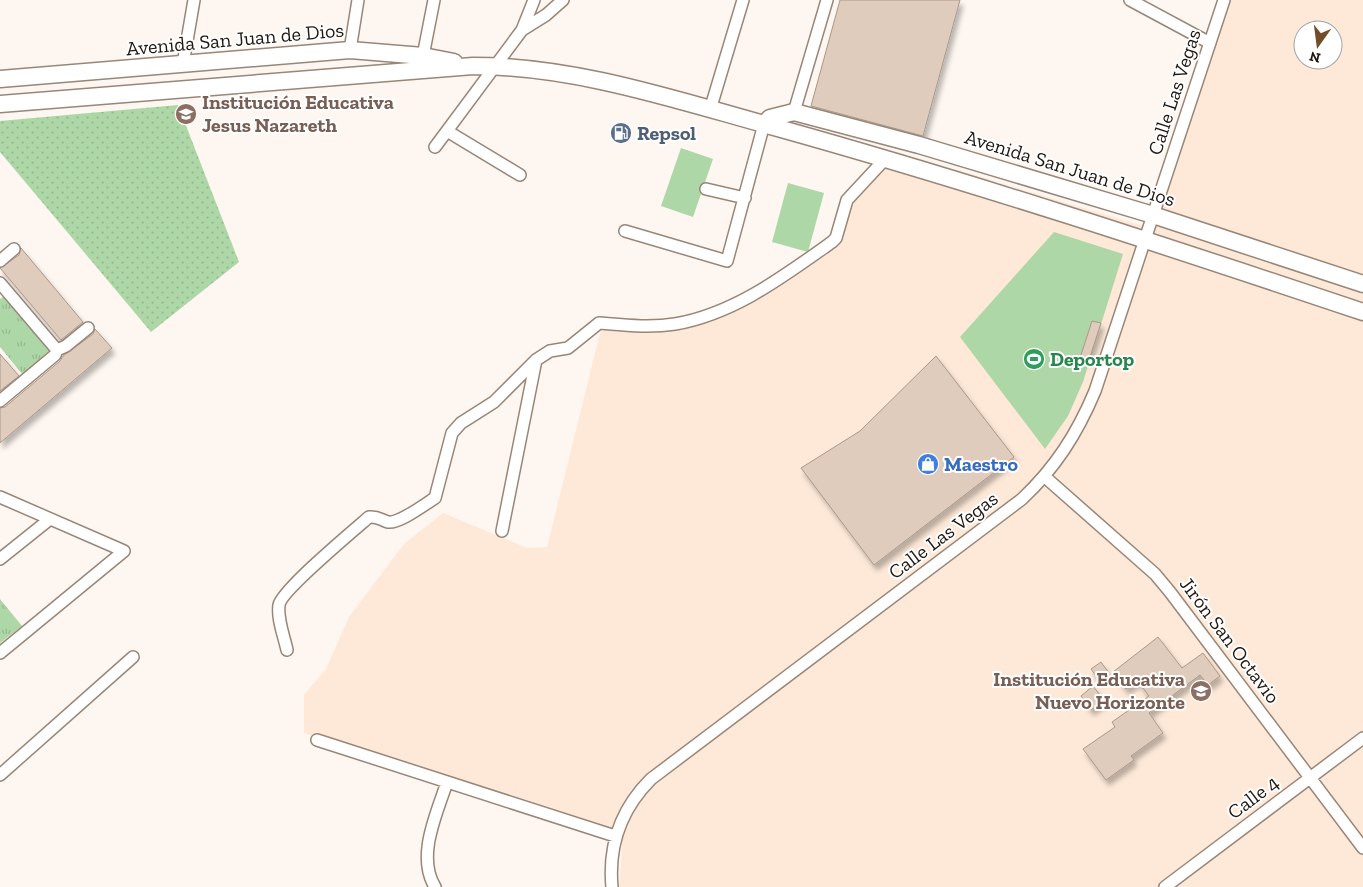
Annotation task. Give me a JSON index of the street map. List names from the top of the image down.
{
  "streets": {
    "main road": ["Avenida San Juan de Dios"],
    "street": ["Calle Las Vegas", "Jirón San Octavio", "Calle 4"]
  },
  "crossings": [
    ["Avenida San Juan de Dios", "Calle Las Vegas"],
    ["Calle Las Vegas", "Jirón San Octavio"],
    ["Jirón San Octavio", "Calle 4"]
  ],
  "places": {
    "school or university": ["Institución Educativa Jesus Nazareth", "Institución Educativa Nuevo Horizonte"],
    "fuel station": ["Repsol"],
    "sports": ["Deportop"],
    "shop": ["Maestro"]
  },
  "north": "bottom"
}
